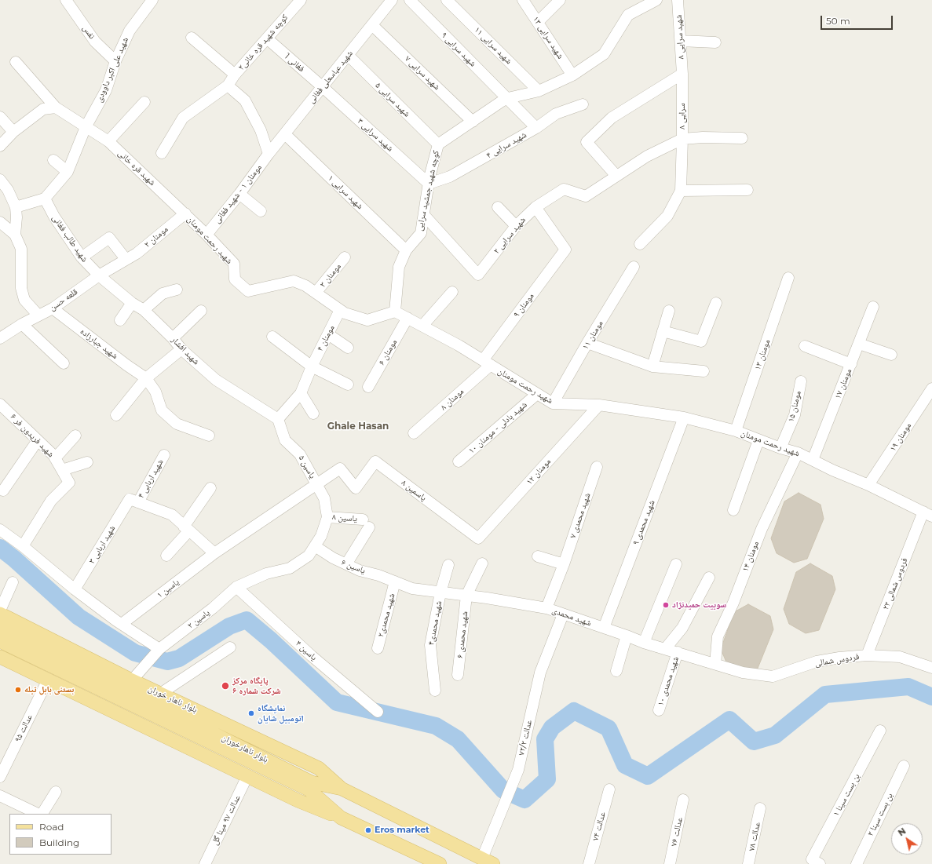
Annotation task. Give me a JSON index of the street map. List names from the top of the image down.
{
  "streets": {
    "main road": ["بلوار ناهار خوران", "بلوار ناهارخوران"],
    "street": [
      "نفس",
      "شهید سرایی ۸",
      "شهید سرایی ۱۳",
      "کوچه شهید قره خانی۲",
      "شهید سرایی ۱۱",
      "شهید سرایی ۹",
      "فغانی 1",
      "شهید علی اکبر داوودی",
      "شهید سرایی ۷",
      "شهید عباسعلی فغانی",
      "شهید سرایی ۵",
      "سرایی ۸",
      "شهید سرایی ۳",
      "شهید سرایی ۴",
      "شهید قره خانی",
      "کوچه شهید جمشید سرایی",
      "شهید سرایی ۱",
      "مومنان ۱ - شهید فغانی",
      "شهید سرایی ۲",
      "۲ مومنان",
      "شهید طالب فغانی",
      "شهید رحمت مومنان",
      "مومنان ۳",
      "قلعه حسن",
      "مومنان ۹",
      "مومنان ۱۱",
      "۴ مومنان",
      "شهید جبارزاده",
      "شهید افشار",
      "مومنان ۶",
      "مومنان ۱۳",
      "مومنان ۱۷",
      "مومنان ۸",
      "مومنان ۱۵",
      "شهید بادلی - مومنان ۱۰",
      "شهید فریدون فر ۶",
      "مومنان ۱۹",
      "یاسین ۵",
      "مومنان ۱۲",
      "شهید اربابی ۴",
      "یاسمین ۸",
      "شهید محمدی ۷",
      "یاسین ۸",
      "۹ شهید محمدی",
      "شهید اربابی ۳",
      "مومنان ۱۴",
      "یاسین ۶",
      "فردوس شمالی ۲۲",
      "یاسین ۱",
      "شهید محمدی۲",
      "شهید محمدی",
      "یاسین ۲",
      "شهید محمدی۴",
      "۶ شهید محمدی",
      "یاسین ۴",
      "فردوس شمالی",
      "۱۰ شهید محمدی",
      "عدالت ۹۵",
      "عدالت ۷۲/۲",
      "۱ بن بست سینا",
      "۲ بن بست سینا",
      "عدالت ۹۷ مینا گل",
      "عدالت ۷۴",
      "عدالت ۷۶",
      "۷۸ عدالت"
    ]
  },
  "crossings": [
    ["نفس", "شهید علی اکبر داوودی"],
    ["شهید سرایی ۸", "سرایی ۸"],
    ["شهید سرایی ۱۳", "کوچه شهید جمشید سرایی"],
    ["کوچه شهید قره خانی۲", "فغانی 1"],
    ["شهید سرایی ۱۱", "کوچه شهید جمشید سرایی"],
    ["شهید سرایی ۹", "شهید سرایی ۴"],
    ["شهید سرایی ۹", "کوچه شهید جمشید سرایی"],
    ["فغانی 1", "شهید عباسعلی فغانی"],
    ["فغانی 1", "شهید سرایی ۳"],
    ["شهید علی اکبر داوودی", "شهید قره خانی"],
    ["شهید علی اکبر داوودی", "شهید طالب فغانی"],
    ["شهید سرایی ۷", "شهید عباسعلی فغانی"],
    ["شهید سرایی ۷", "کوچه شهید جمشید سرایی"],
    ["شهید عباسعلی فغانی", "شهید سرایی ۵"],
    ["شهید عباسعلی فغانی", "شهید سرایی ۳"],
    ["شهید عباسعلی فغانی", "شهید سرایی ۱"],
    ["شهید عباسعلی فغانی", "مومنان ۱ - شهید فغانی"],
    ["شهید سرایی ۵", "کوچه شهید جمشید سرایی"],
    ["سرایی ۸", "شهید سرایی ۲"],
    ["شهید سرایی ۳", "شهید سرایی ۴"],
    ["شهید سرایی ۳", "کوچه شهید جمشید سرایی"],
    ["شهید سرایی ۴", "کوچه شهید جمشید سرایی"],
    ["شهید قره خانی", "۲ مومنان"],
    ["شهید قره خانی", "شهید رحمت مومنان"],
    ["کوچه شهید جمشید سرایی", "شهید سرایی ۱"],
    ["کوچه شهید جمشید سرایی", "شهید سرایی ۲"],
    ["کوچه شهید جمشید سرایی", "شهید رحمت مومنان"],
    ["مومنان ۱ - شهید فغانی", "شهید رحمت مومنان"],
    ["شهید سرایی ۲", "مومنان ۹"],
    ["۲ مومنان", "شهید رحمت مومنان"],
    ["۲ مومنان", "قلعه حسن"],
    ["شهید طالب فغانی", "قلعه حسن"],
    ["شهید طالب فغانی", "شهید افشار"],
    ["شهید رحمت مومنان", "مومنان ۳"],
    ["شهید رحمت مومنان", "مومنان ۹"],
    ["شهید رحمت مومنان", "مومنان ۱۱"],
    ["شهید رحمت مومنان", "۴ مومنان"],
    ["شهید رحمت مومنان", "مومنان ۶"],
    ["شهید رحمت مومنان", "مومنان ۱۳"],
    ["شهید رحمت مومنان", "مومنان ۱۷"],
    ["شهید رحمت مومنان", "مومنان ۸"],
    ["شهید رحمت مومنان", "مومنان ۱۵"],
    ["شهید رحمت مومنان", "شهید بادلی - مومنان ۱۰"],
    ["شهید رحمت مومنان", "مومنان ۱۹"],
    ["شهید رحمت مومنان", "مومنان ۱۲"],
    ["شهید رحمت مومنان", "۹ شهید محمدی"],
    ["شهید رحمت مومنان", "مومنان ۱۴"],
    ["شهید رحمت مومنان", "فردوس شمالی ۲۲"],
    ["قلعه حسن", "شهید جبارزاده"],
    ["قلعه حسن", "شهید افشار"],
    ["مومنان ۹", "مومنان ۸"],
    ["۴ مومنان", "شهید افشار"],
    ["۴ مومنان", "یاسین ۵"],
    ["شهید افشار", "یاسین ۵"],
    ["یاسین ۵", "یاسین ۸"],
    ["یاسین ۵", "یاسین ۱"],
    ["مومنان ۱۲", "یاسمین ۸"],
    ["شهید اربابی ۴", "شهید اربابی ۳"],
    ["یاسمین ۸", "یاسین ۱"],
    ["شهید محمدی ۷", "شهید محمدی"],
    ["یاسین ۸", "یاسین ۶"],
    ["۹ شهید محمدی", "شهید محمدی"],
    ["مومنان ۱۴", "شهید محمدی"],
    ["یاسین ۶", "شهید محمدی۲"],
    ["یاسین ۶", "شهید محمدی"],
    ["فردوس شمالی ۲۲", "فردوس شمالی"],
    ["شهید محمدی۲", "شهید محمدی"],
    ["شهید محمدی", "شهید محمدی۴"],
    ["شهید محمدی", "۶ شهید محمدی"],
    ["شهید محمدی", "فردوس شمالی"],
    ["شهید محمدی", "۱۰ شهید محمدی"],
    ["شهید محمدی", "عدالت ۷۲/۲"],
    ["یاسین ۲", "یاسین ۴"],
    ["یاسین ۲", "بلوار ناهار خوران"],
    ["بلوار ناهار خوران", "بلوار ناهارخوران"],
    ["عدالت ۷۲/۲", "بلوار ناهارخوران"]
  ],
  "districts": ["Ghale Hasan"],
  "places": [
    "سوییت حمیدنژاد",
    "پایگاه مرکز شرکت شماره ۶",
    "بستنی بابل تیله",
    "نمایشگاه اتومبیل شایان",
    "Eros market"
  ],
  "legend": ["Road", "Building"],
  "scale_bar": "50 m",
  "north": "top left"
}
